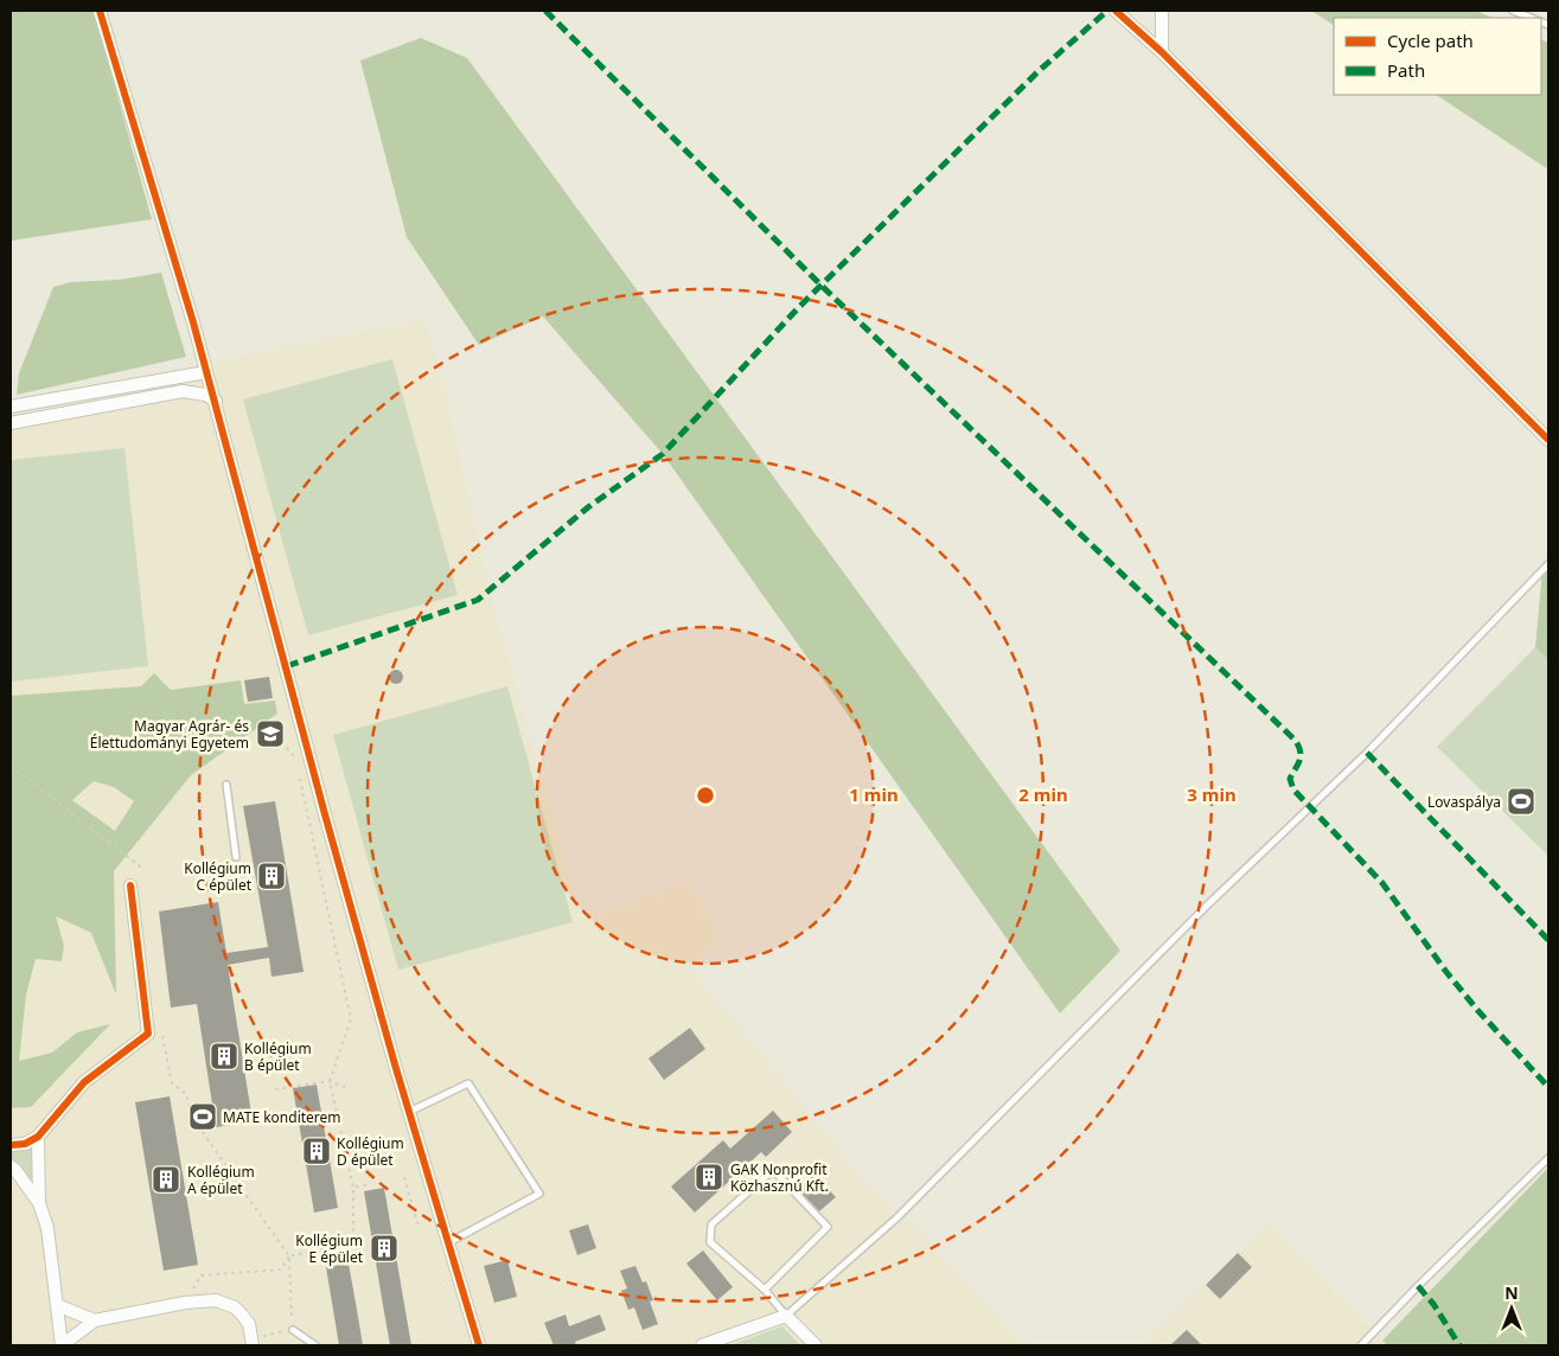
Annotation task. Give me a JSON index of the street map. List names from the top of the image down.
{
  "places": {
    "school or university": ["Magyar Agrár- és Élettudományi Egyetem"],
    "sports": ["Lovaspálya", "MATE konditerem"],
    "building": [
      "Kollégium C épület",
      "Kollégium B épület",
      "Kollégium D épület",
      "GAK Nonprofit Közhasznú Kft.",
      "Kollégium A épület",
      "Kollégium E épület"
    ]
  },
  "legend": ["Cycle path", "Path"],
  "north": "top",
  "rings": ["1 min", "2 min", "3 min"]
}
